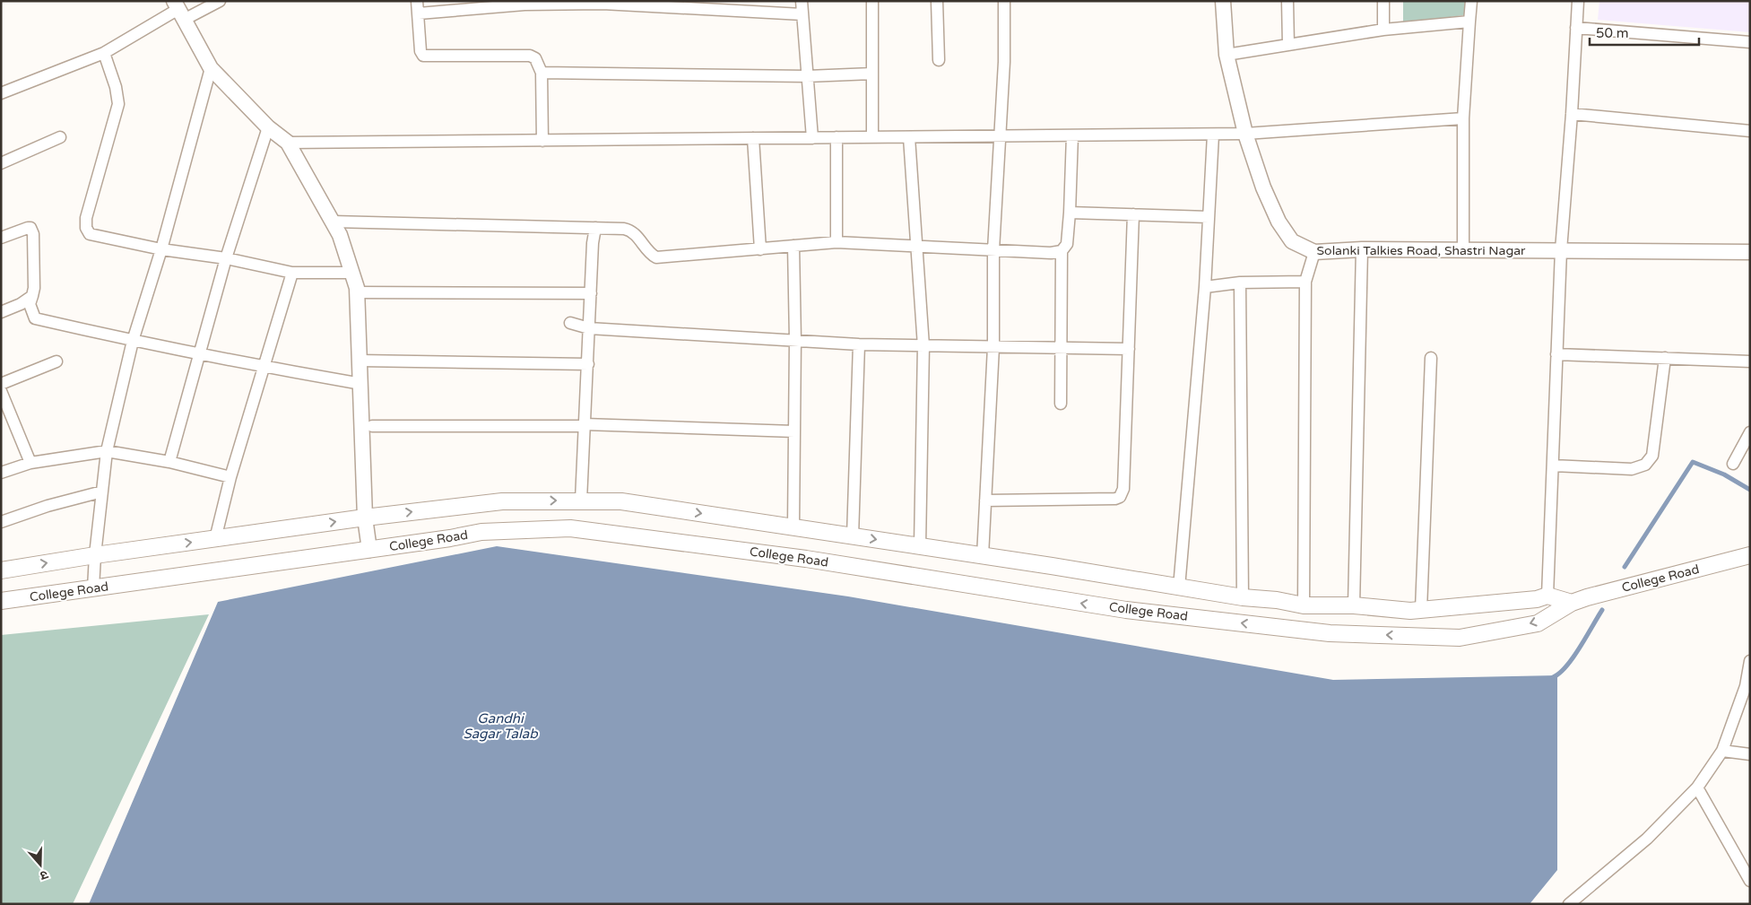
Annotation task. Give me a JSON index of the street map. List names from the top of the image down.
{
  "streets": {
    "main road": ["College Road"],
    "street": ["Solanki Talkies Road, Shastri Nagar"]
  },
  "water": ["Gandhi Sagar Talab"],
  "scale_bar": "50 m",
  "north": "bottom"
}
